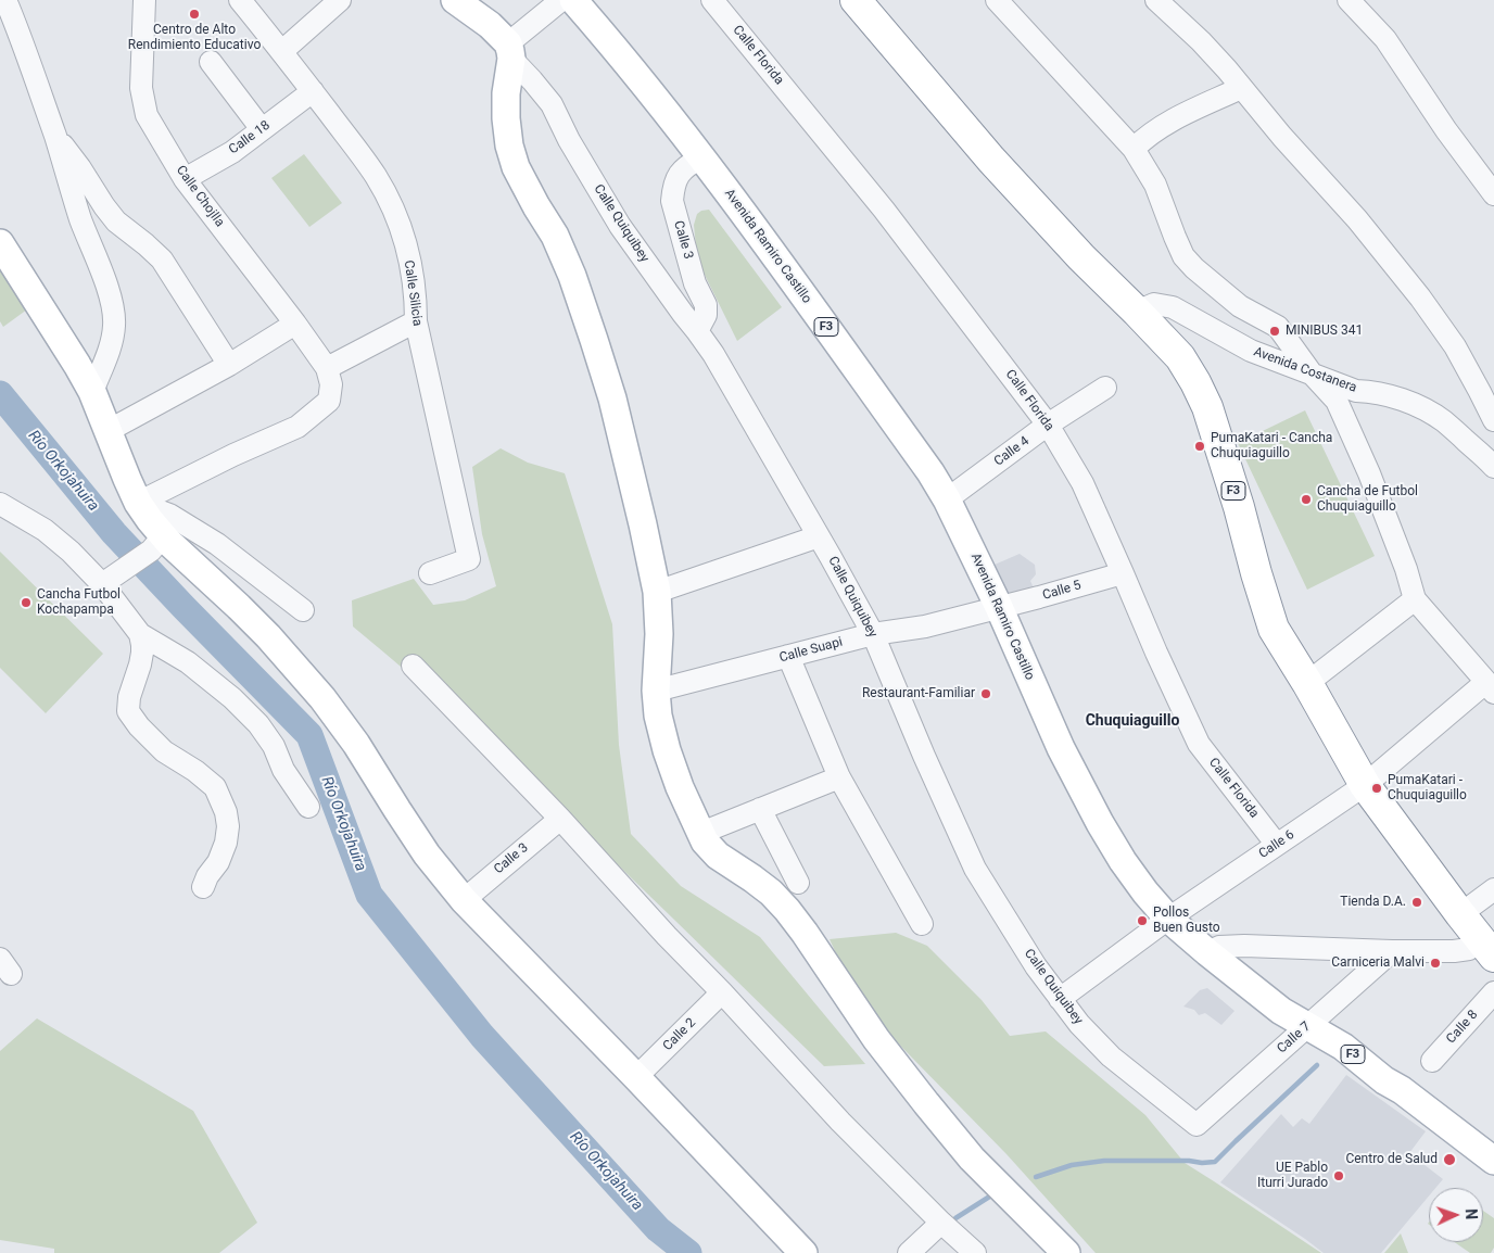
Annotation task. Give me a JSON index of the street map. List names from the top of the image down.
{
  "streets": {
    "highway": ["F3"],
    "main road": ["Avenida Ramiro Castillo"],
    "street": [
      "Calle Florida",
      "Calle 18",
      "Calle Chojlla",
      "Calle Quiquibey",
      "Calle 3",
      "Calle Silicia",
      "Avenida Costanera",
      "Calle 4",
      "Calle 5",
      "Calle Suapi",
      "Calle 6",
      "Calle 8",
      "Calle 2",
      "Calle 7"
    ]
  },
  "crossings": [
    ["Calle Florida", "Calle 4"],
    ["Calle Florida", "Calle 5"],
    ["Calle Florida", "Calle 6"],
    ["Calle 18", "Calle Chojlla"],
    ["Calle 18", "Calle Silicia"],
    ["Calle Quiquibey", "Calle 3"],
    ["Calle Quiquibey", "Calle Suapi"],
    ["Calle Quiquibey", "Calle 6"],
    ["Calle Quiquibey", "Calle 7"],
    ["Calle 3", "Avenida Ramiro Castillo"],
    ["Avenida Ramiro Castillo", "Calle 4"],
    ["Avenida Ramiro Castillo", "Calle 5"],
    ["Avenida Ramiro Castillo", "Calle Suapi"],
    ["Avenida Ramiro Castillo", "Calle 6"],
    ["Avenida Ramiro Castillo", "Calle 7"],
    ["F3", "Avenida Costanera"],
    ["F3", "Calle 6"],
    ["Calle 5", "Calle Suapi"]
  ],
  "districts": ["Chuquiaguillo"],
  "water": ["Río Orkojahuira"],
  "places": [
    "Centro de Alto Rendimiento Educativo",
    "MINIBUS 341",
    "PumaKatari - Cancha Chuquiaguillo",
    "Cancha de Futbol Chuquiaguillo",
    "Cancha Futbol Kochapampa",
    "Restaurant-Familiar",
    "PumaKatari - Chuquiaguillo",
    "Tienda D.A.",
    "Pollos Buen Gusto",
    "Carniceria Malvi",
    "Centro de Salud",
    "UE Pablo Iturri Jurado"
  ],
  "north": "right"
}
